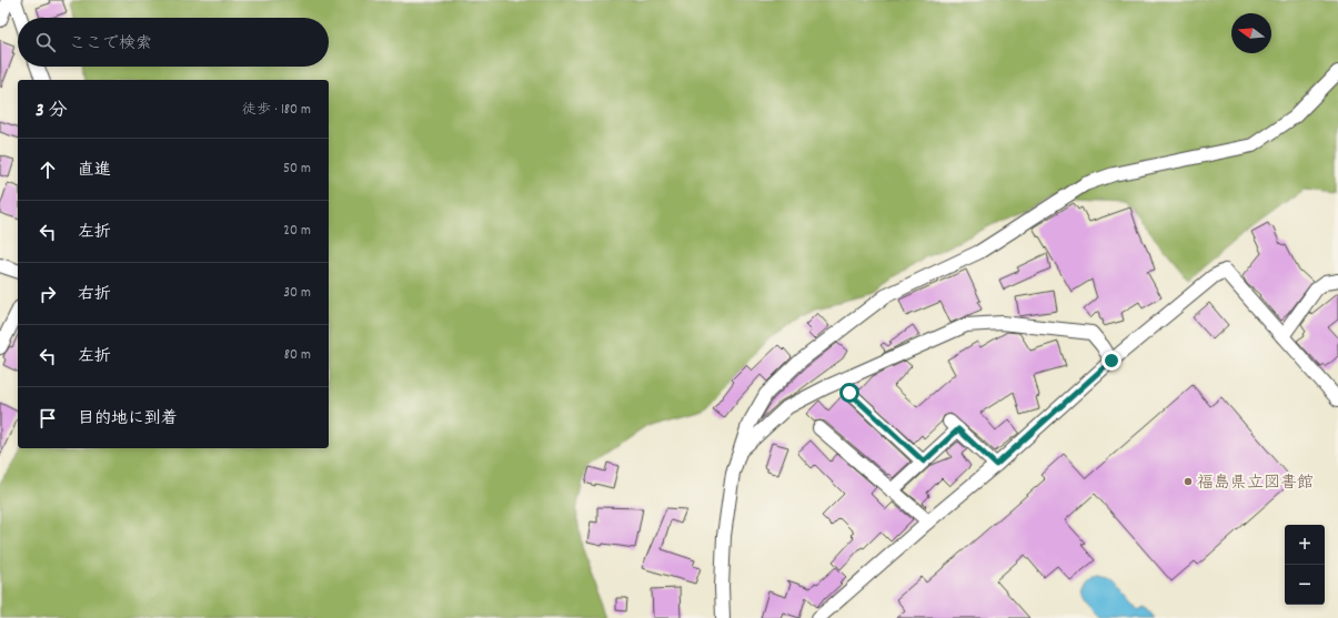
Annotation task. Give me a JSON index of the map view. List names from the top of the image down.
{
  "places": ["福島県立図書館"],
  "north": "left",
  "page": {
    "search": "ここで検索",
    "heading": ["3 分", "徒歩 · 180 m"],
    "list": [
      ["直進", "50 m"],
      ["左折", "20 m"],
      ["右折", "30 m"],
      ["左折", "80 m"],
      "目的地に到着"
    ],
    "map_buttons": ["+", "−"]
  }
}
